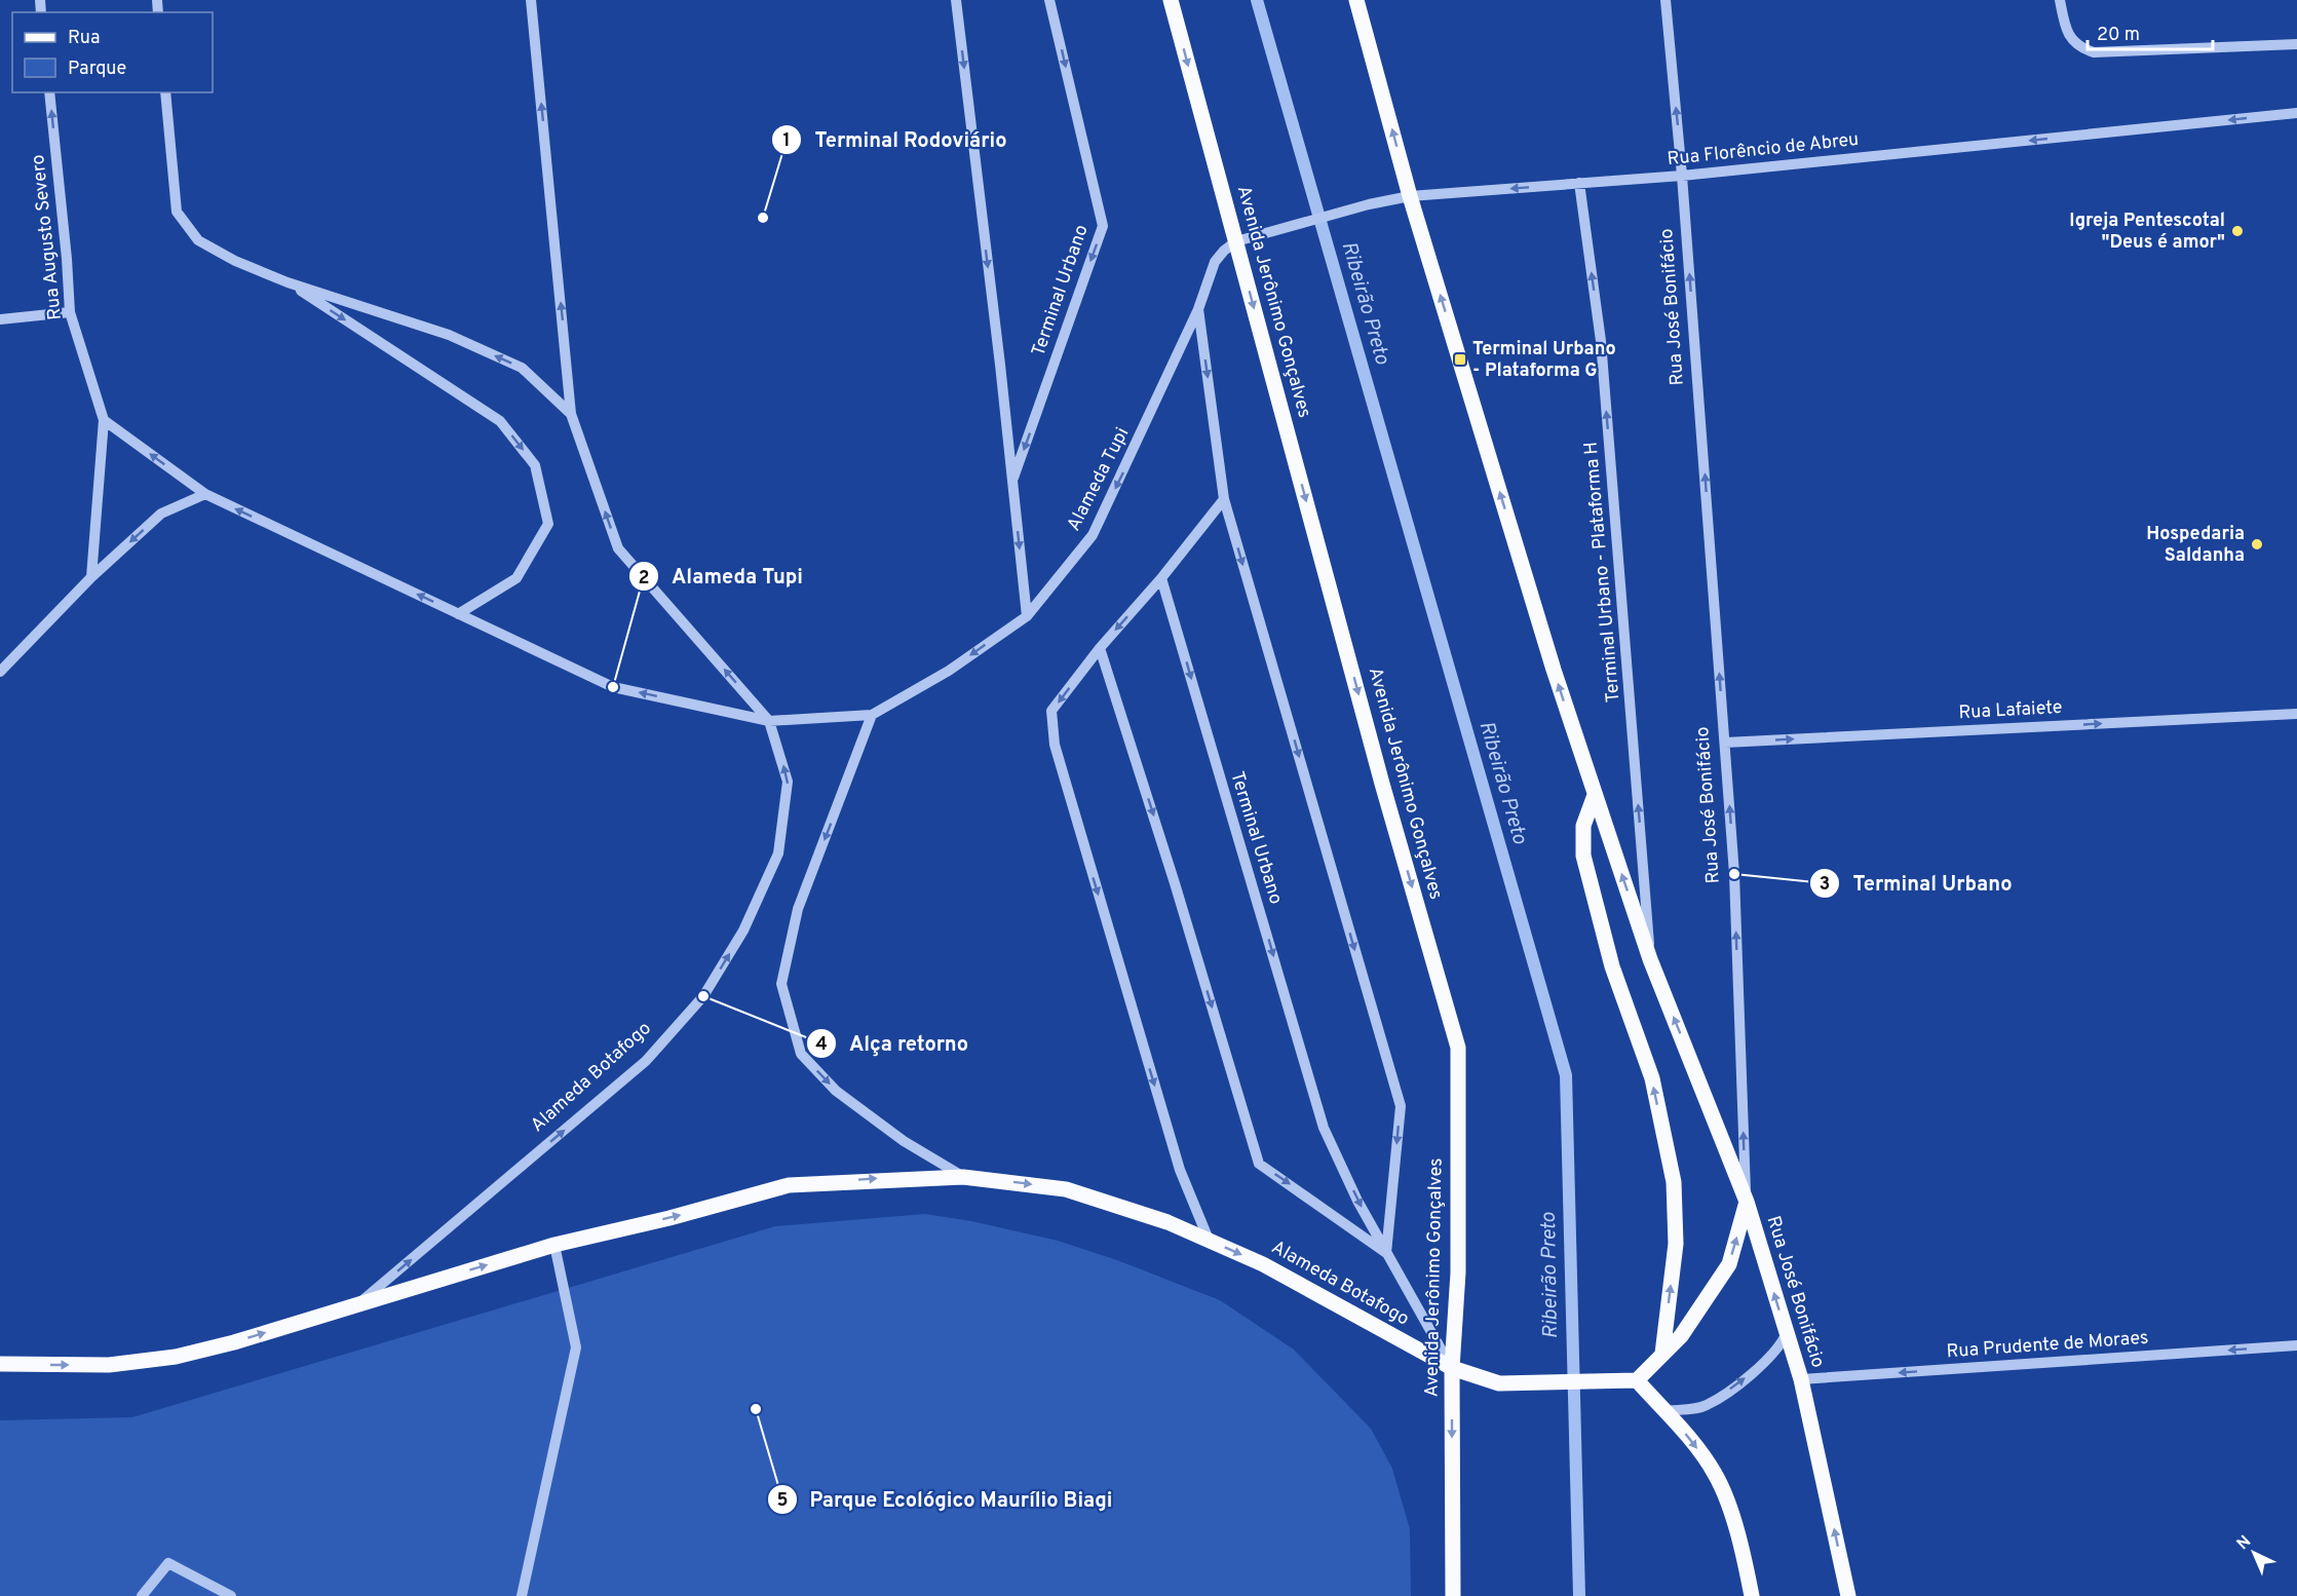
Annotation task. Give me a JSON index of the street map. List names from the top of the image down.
{
  "streets": {
    "main road": ["Avenida Jerônimo Gonçalves", "Rua José Bonifácio", "Alameda Botafogo"],
    "street": [
      "Rua Florêncio de Abreu",
      "Rua Augusto Severo",
      "Terminal Urbano",
      "Alameda Tupi",
      "Terminal Urbano - Plataforma H",
      "Rua Lafaiete",
      "Rua Prudente de Moraes"
    ]
  },
  "crossings": [
    ["Rua Florêncio de Abreu", "Avenida Jerônimo Gonçalves"],
    ["Rua Florêncio de Abreu", "Rua José Bonifácio"],
    ["Rua Florêncio de Abreu", "Alameda Tupi"],
    ["Rua Florêncio de Abreu", "Terminal Urbano - Plataforma H"],
    ["Terminal Urbano", "Avenida Jerônimo Gonçalves"],
    ["Terminal Urbano", "Alameda Botafogo"],
    ["Avenida Jerônimo Gonçalves", "Alameda Tupi"],
    ["Avenida Jerônimo Gonçalves", "Alameda Botafogo"],
    ["Rua José Bonifácio", "Rua Lafaiete"],
    ["Rua José Bonifácio", "Rua Prudente de Moraes"],
    ["Alameda Tupi", "Alameda Botafogo"]
  ],
  "one_way": [
    "Rua Florêncio de Abreu",
    "Rua Augusto Severo",
    "Avenida Jerônimo Gonçalves",
    "Rua José Bonifácio",
    "Terminal Urbano - Plataforma H",
    "Rua Lafaiete",
    "Rua Prudente de Moraes"
  ],
  "water": ["Ribeirão Preto"],
  "places": {
    "other": [
      "Terminal Rodoviário",
      "Igreja Pentescotal \"Deus é amor\"",
      "Hospedaria Saldanha",
      "Alameda Tupi",
      "Terminal Urbano",
      "Alça retorno",
      "Parque Ecológico Maurílio Biagi"
    ],
    "transit": ["Terminal Urbano - Plataforma G"]
  },
  "legend": ["Rua", "Parque"],
  "scale_bar": "20 m",
  "north": "top left"
}
